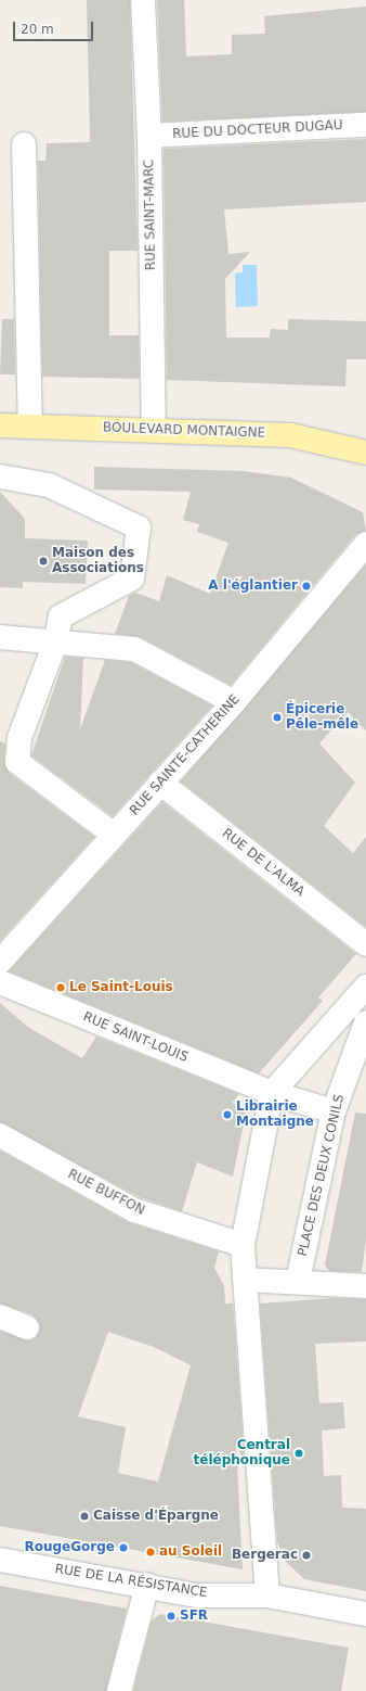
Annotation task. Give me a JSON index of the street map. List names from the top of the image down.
{
  "streets": {
    "main road": ["BOULEVARD MONTAIGNE"],
    "street": [
      "RUE DU DOCTEUR DUGAU",
      "RUE SAINT-MARC",
      "RUE SAINTE-CATHERINE",
      "RUE DE L'ALMA",
      "RUE SAINT-LOUIS",
      "PLACE DES DEUX CONILS",
      "RUE BUFFON",
      "RUE DE LA RÉSISTANCE"
    ]
  },
  "crossings": [
    ["RUE DU DOCTEUR DUGAU", "RUE SAINT-MARC"],
    ["RUE SAINT-MARC", "BOULEVARD MONTAIGNE"],
    ["RUE SAINTE-CATHERINE", "RUE DE L'ALMA"],
    ["RUE SAINT-LOUIS", "PLACE DES DEUX CONILS"]
  ],
  "places": [
    "Maison des Associations",
    "A l'églantier",
    "Épicerie Pêle-mêle",
    "Le Saint-Louis",
    "Librairie Montaigne",
    "Central téléphonique",
    "Caisse d'Épargne",
    "RougeGorge",
    "au Soleil",
    "Bergerac",
    "SFR"
  ],
  "scale_bar": "20 m"
}
